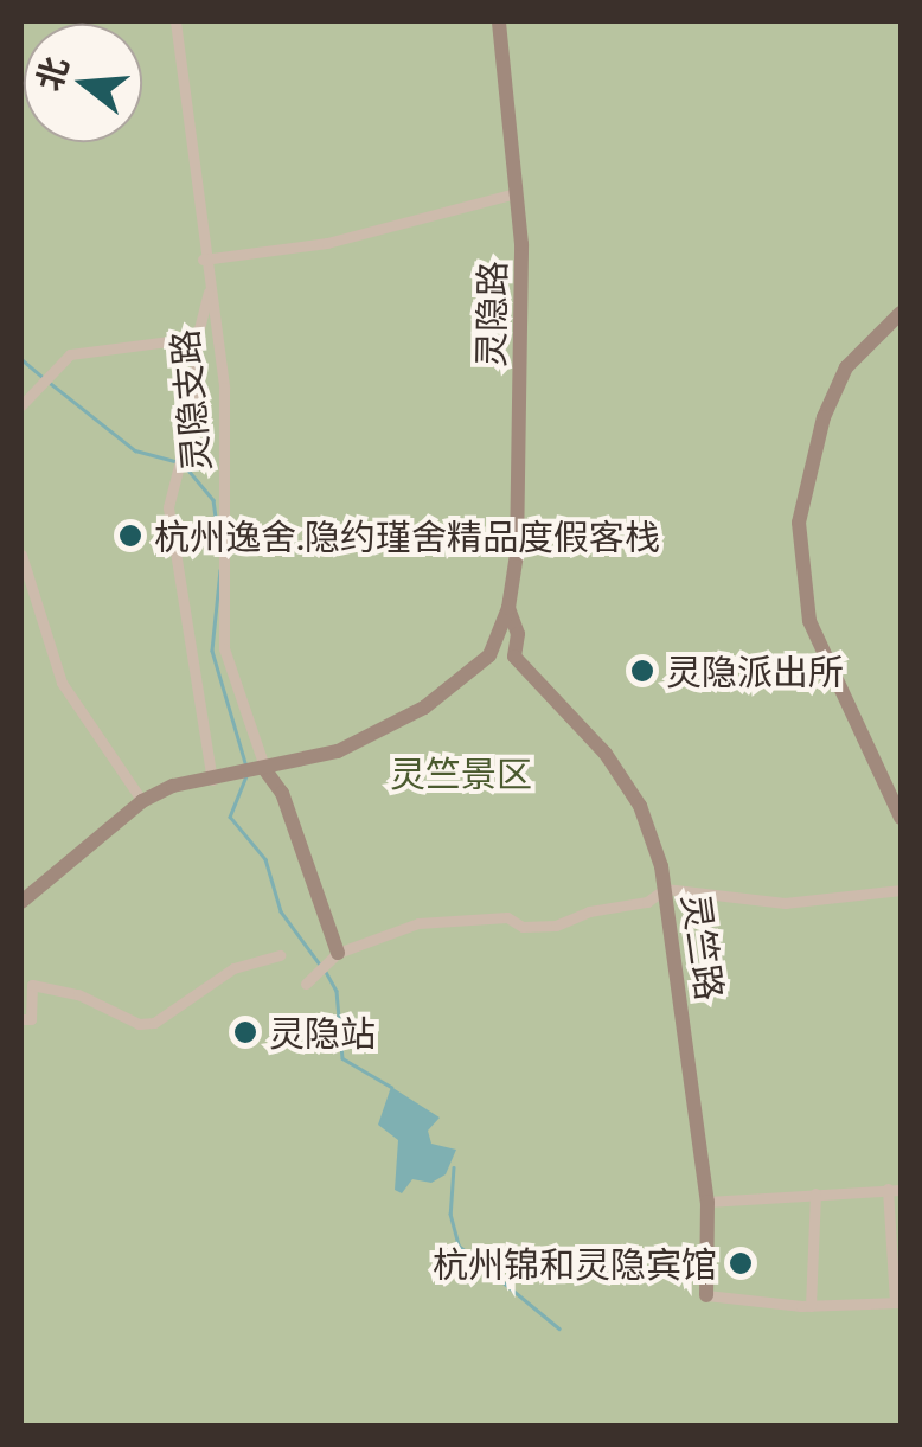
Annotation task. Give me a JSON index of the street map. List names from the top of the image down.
{
  "streets": {
    "street": ["灵隐路", "灵隐支路", "灵竺路"]
  },
  "parks": ["灵竺景区"],
  "places": [
    "杭州逸舍.隐约瑾舍精品度假客栈",
    "灵隐派出所",
    "灵隐站",
    "杭州锦和灵隐宾馆"
  ],
  "north": "left"
}
